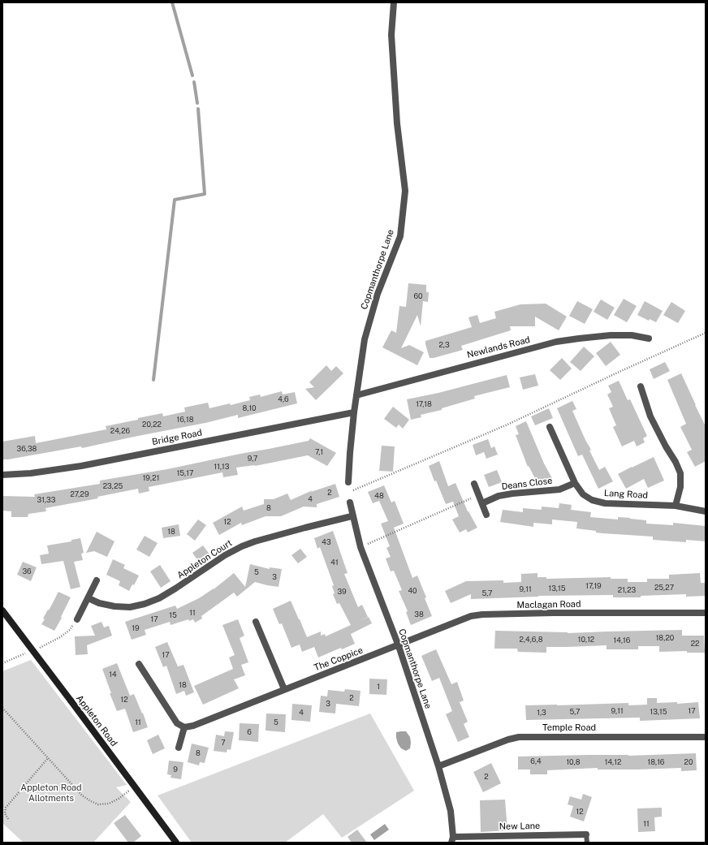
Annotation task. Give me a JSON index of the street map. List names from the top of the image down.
{
  "streets": {
    "street": [
      "Copmanthorpe Lane",
      "Newlands Road",
      "Bridge Road",
      "Deans Close",
      "Lang Road",
      "Appleton Court",
      "Maclagan Road",
      "The Coppice",
      "Appleton Road",
      "Temple Road",
      "New Lane"
    ]
  },
  "crossings": [
    ["Copmanthorpe Lane", "Newlands Road"],
    ["Copmanthorpe Lane", "Bridge Road"],
    ["Copmanthorpe Lane", "Appleton Court"],
    ["Copmanthorpe Lane", "Maclagan Road"],
    ["Copmanthorpe Lane", "The Coppice"],
    ["Copmanthorpe Lane", "Temple Road"],
    ["Copmanthorpe Lane", "New Lane"],
    ["Deans Close", "Lang Road"],
    ["Maclagan Road", "The Coppice"]
  ],
  "parks": ["Appleton Road Allotments"],
  "house_numbers": [
    "60",
    "2,3",
    "4,6",
    "17,18",
    "8,10",
    "16,18",
    "20,22",
    "24,26",
    "36,38",
    "7,1",
    "9,7",
    "11,13",
    "15,17",
    "19,21",
    "23,25",
    "2",
    "27,29",
    "48",
    "4",
    "31,33",
    "8",
    "12",
    "18",
    "43",
    "41",
    "36",
    "5",
    "3",
    "17,19",
    "25,27",
    "13,15",
    "9,11",
    "21,23",
    "40",
    "39",
    "5,7",
    "11",
    "38",
    "15",
    "17",
    "19",
    "18,20",
    "2,4,6,8",
    "10,12",
    "14,16",
    "22",
    "17",
    "14",
    "18",
    "1",
    "2",
    "12",
    "3",
    "9,11",
    "17",
    "5,7",
    "13,15",
    "4",
    "1,3",
    "11",
    "5",
    "6",
    "7",
    "8",
    "6,4",
    "10,8",
    "14,12",
    "18,16",
    "20",
    "9",
    "2",
    "12",
    "11"
  ]
}
